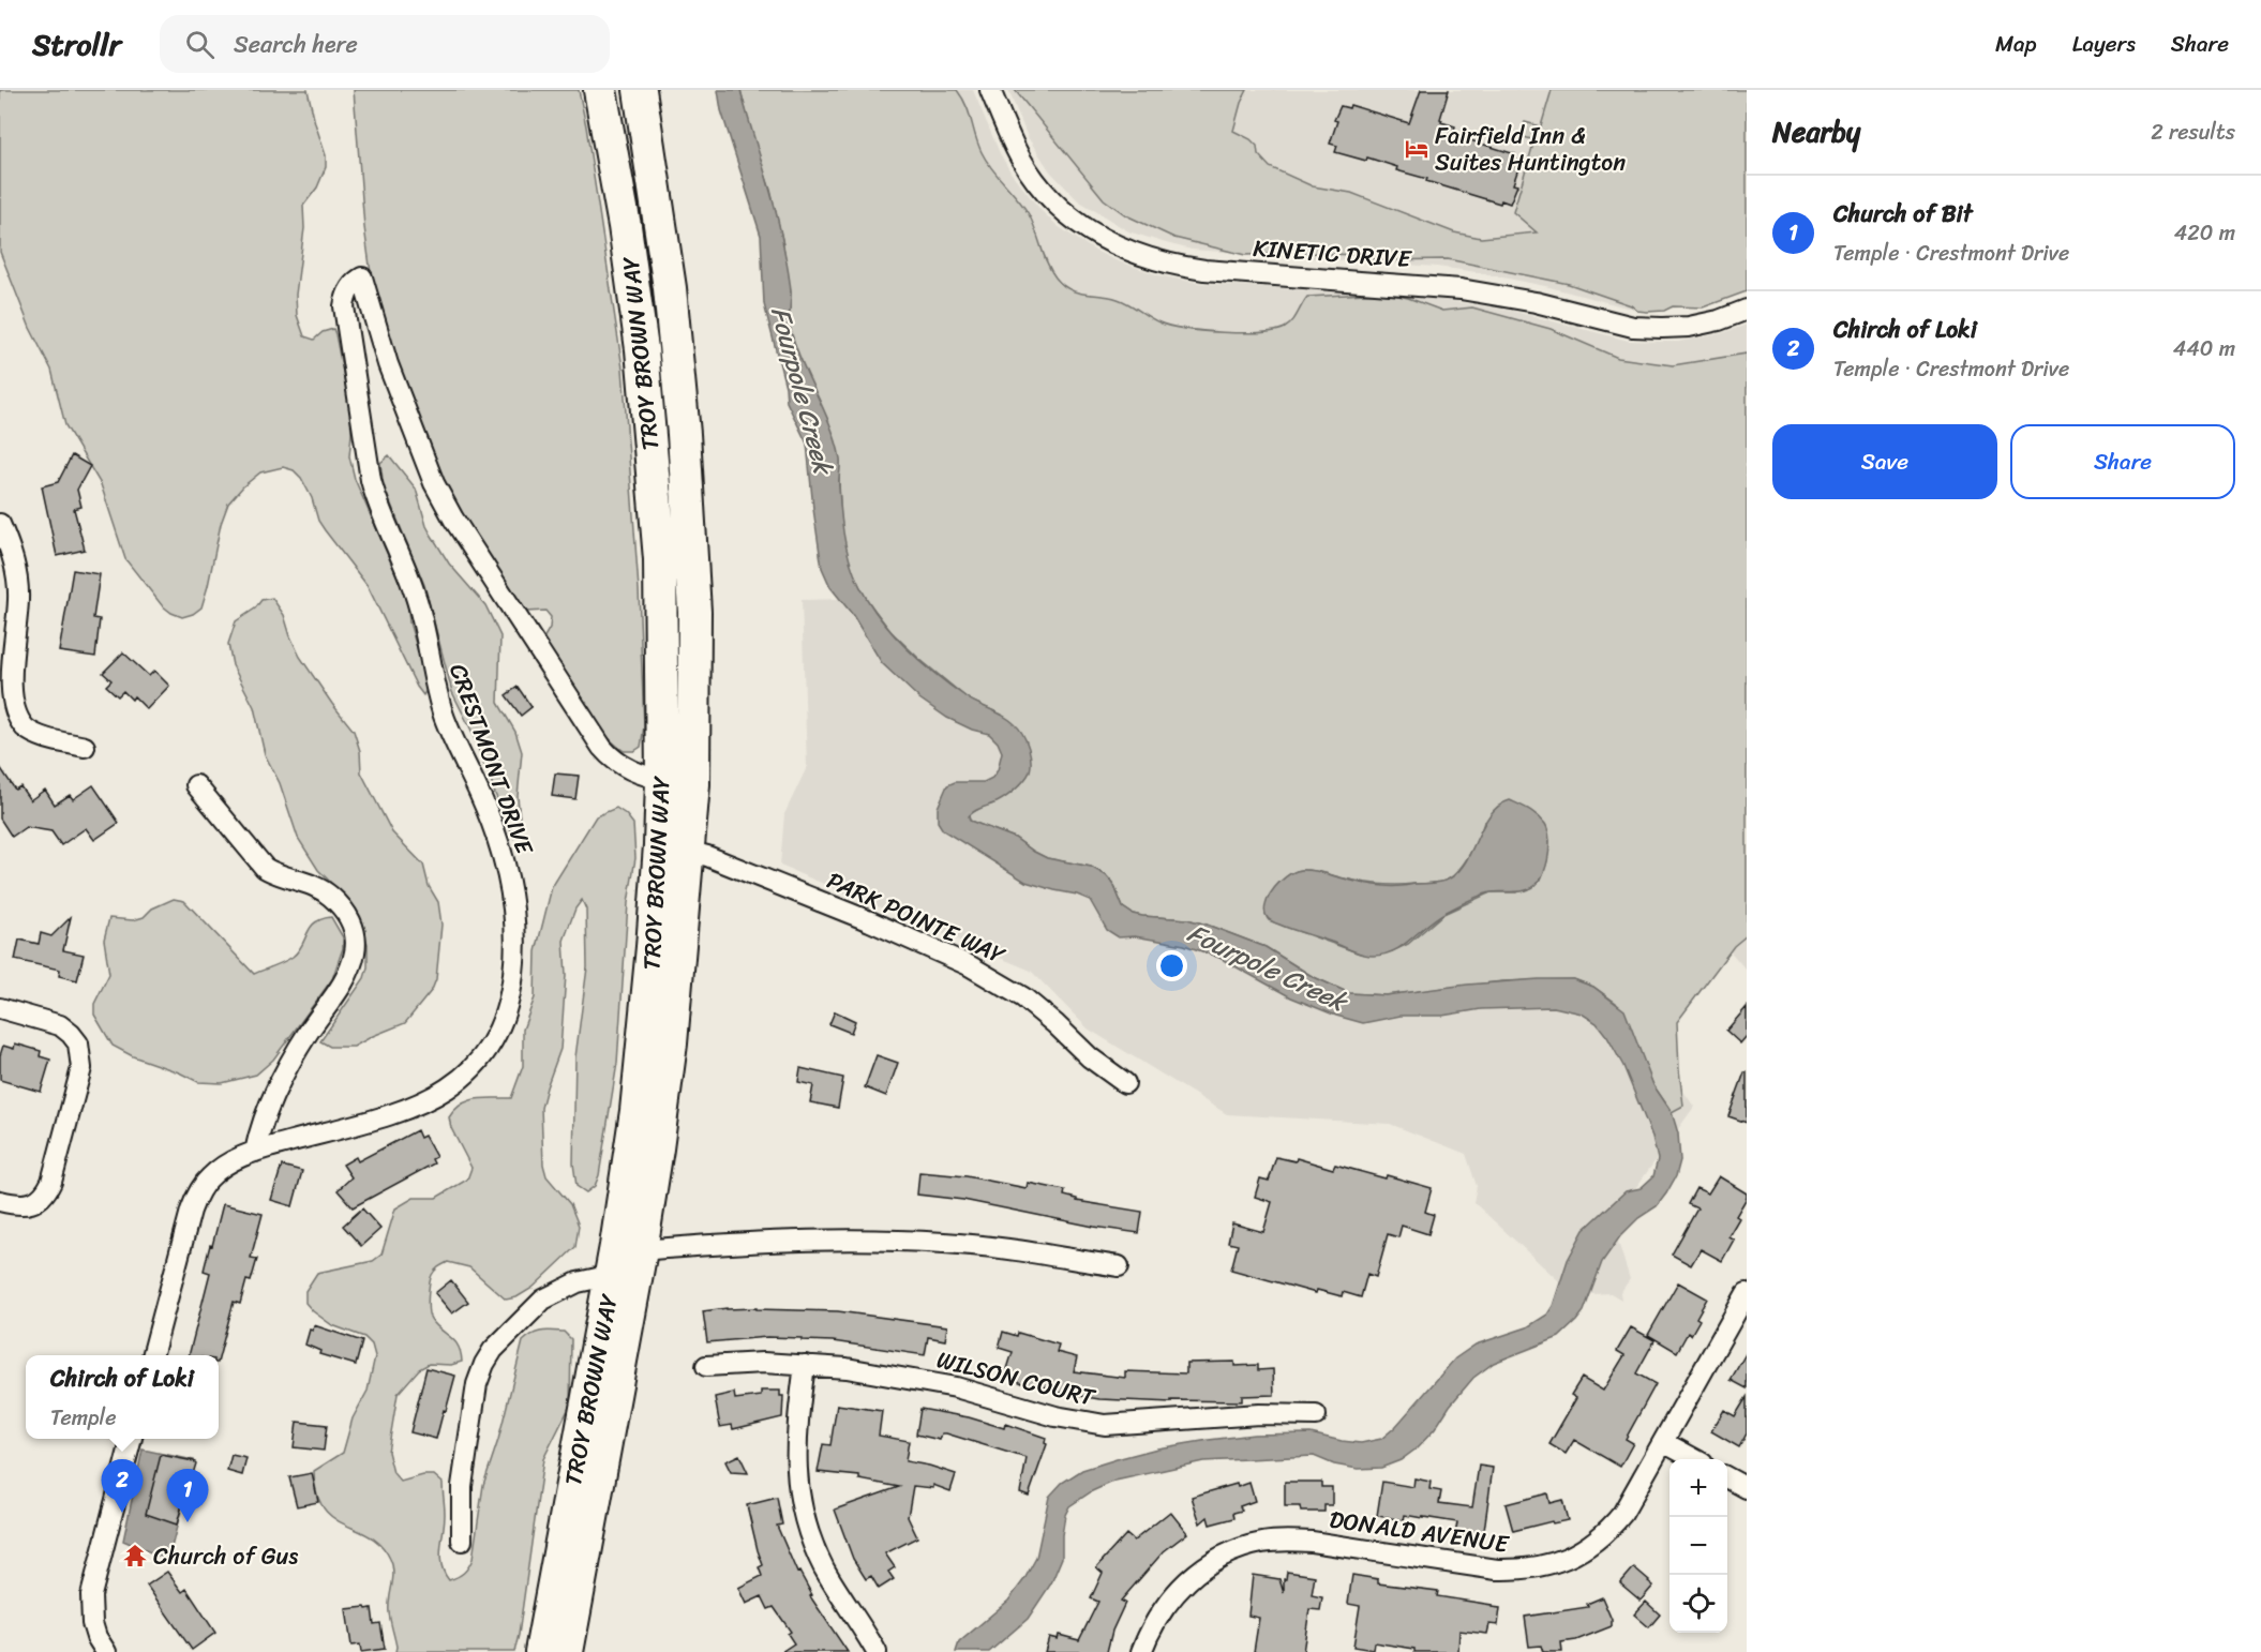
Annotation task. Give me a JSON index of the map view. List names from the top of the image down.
{
  "streets": {
    "main road": ["TROY BROWN WAY"],
    "street": [
      "KINETIC DRIVE",
      "CRESTMONT DRIVE",
      "PARK POINTE WAY",
      "WILSON COURT",
      "DONALD AVENUE"
    ]
  },
  "crossings": [
    ["TROY BROWN WAY", "CRESTMONT DRIVE"],
    ["TROY BROWN WAY", "PARK POINTE WAY"]
  ],
  "water": ["Fourpole Creek"],
  "places": {
    "hotel": ["Fairfield Inn & Suites Huntington"],
    "temple": ["Church of Gus"]
  },
  "page": {
    "header": "Strollr",
    "search": "Search here",
    "nav": ["Map", "Layers", "Share"],
    "heading": ["Nearby", "2 results"],
    "list": [
      {
        "mark": "1",
        "name": "Church of Bit",
        "note": "Temple · Crestmont Drive",
        "value": "420 m"
      },
      {
        "mark": "2",
        "name": "Chirch of Loki",
        "note": "Temple · Crestmont Drive",
        "value": "440 m"
      }
    ],
    "buttons": ["Save", "Share"],
    "popup": ["Chirch of Loki", "Temple"],
    "map_buttons": ["+", "−"],
    "pins": ["2", "1"]
  }
}
